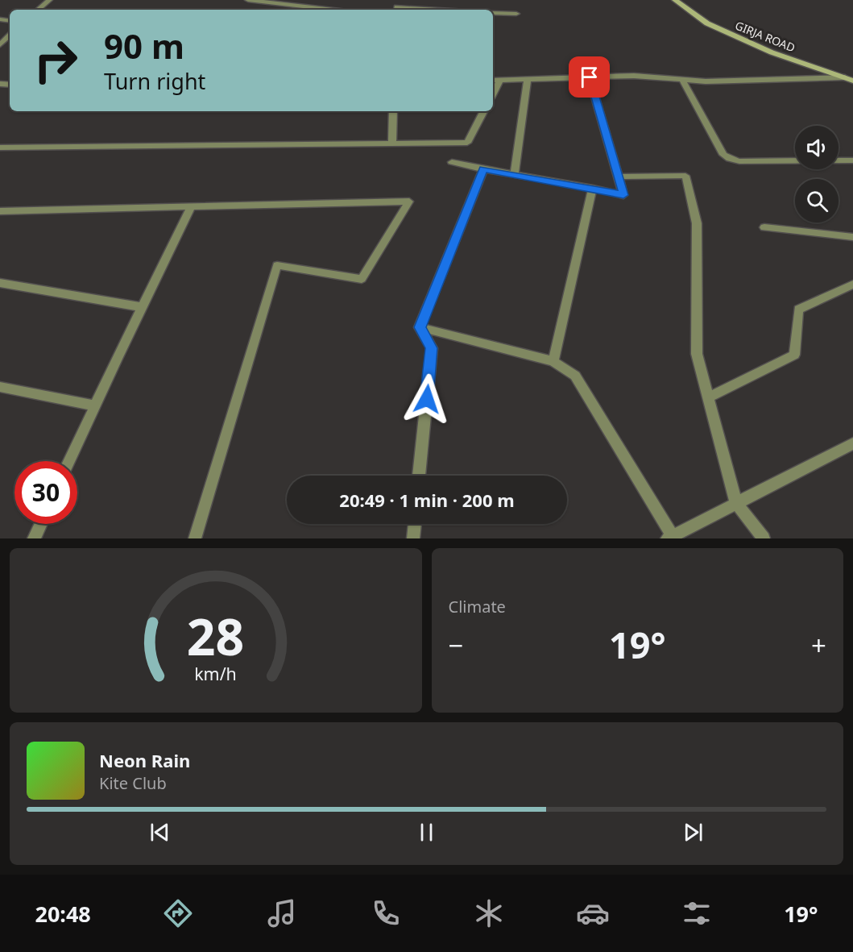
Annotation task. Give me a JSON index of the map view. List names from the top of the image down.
{
  "streets": {
    "main road": ["GIRJA ROAD"]
  },
  "page": {
    "turn": ["90 m", "Turn right"],
    "limit": "30",
    "trip": "20:49 · 1 min · 200 m",
    "tile": "Climate",
    "heat": ["−", "19°", "+"],
    "song": ["Neon Rain", "Kite Club"],
    "tabs": ["20:48", "19°"],
    "gauge": ["28", "km/h"]
  }
}
